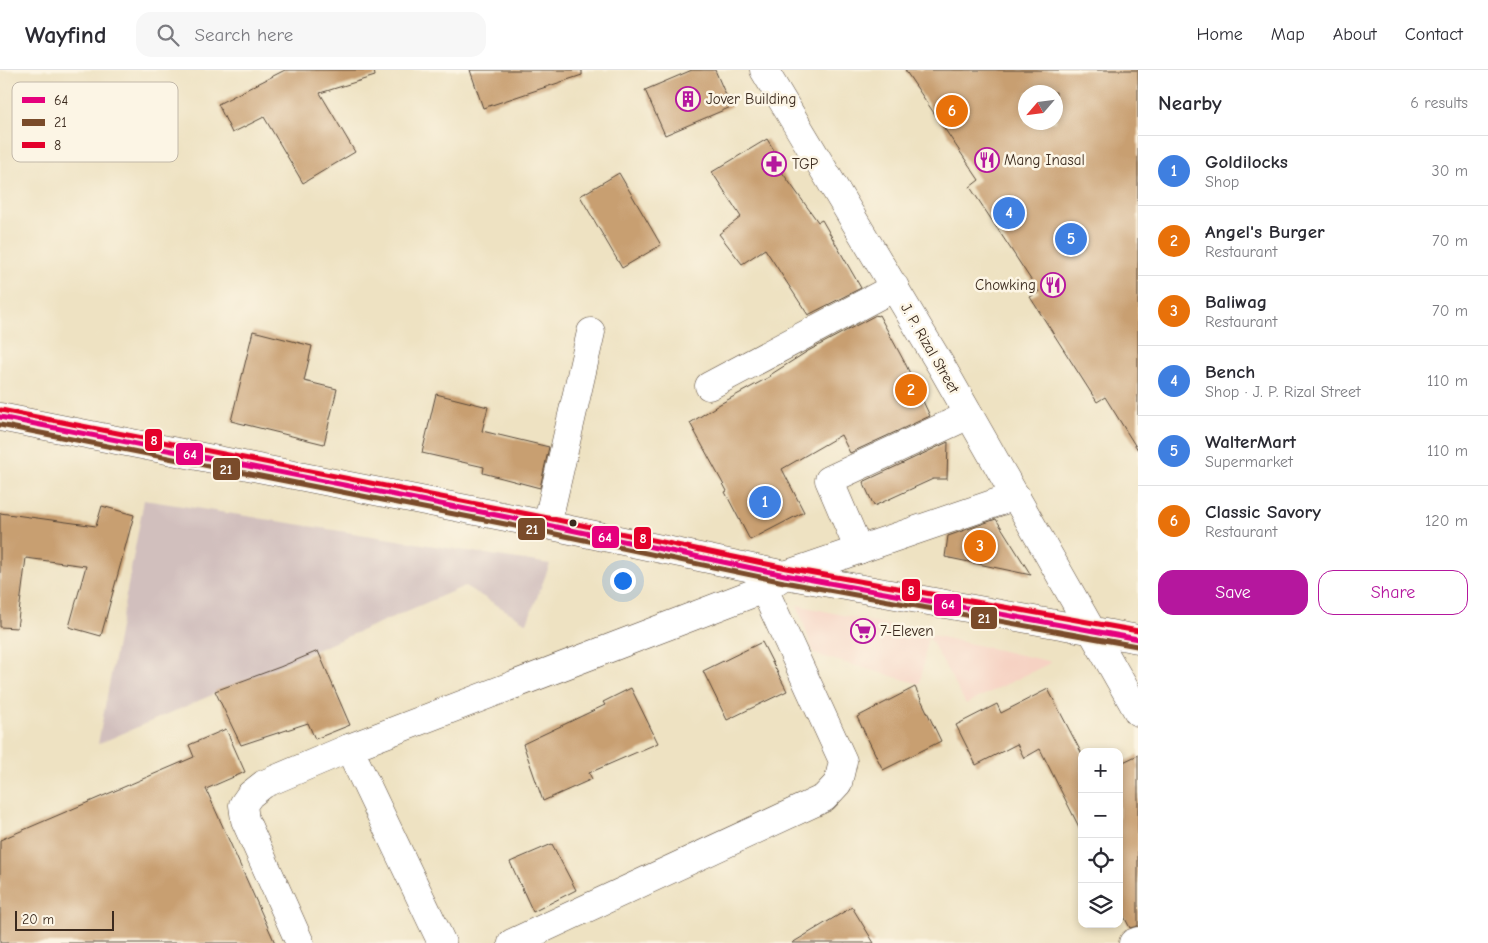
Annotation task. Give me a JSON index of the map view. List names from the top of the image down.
{
  "streets": {
    "main road": ["J. P. Rizal Street"]
  },
  "places": {
    "building": ["Jover Building"],
    "restaurant": ["Mang Inasal", "Chowking"],
    "pharmacy": ["TGP"],
    "supermarket": ["7-Eleven"]
  },
  "lines": ["transit line 8", "transit line 64", "transit line 21"],
  "legend": ["64", "21", "8"],
  "scale_bar": "20 m",
  "north": "bottom left",
  "page": {
    "header": "Wayfind",
    "search": "Search here",
    "nav": [
      "Home",
      "Map",
      "About",
      "Contact"
    ],
    "heading": ["Nearby", "6 results"],
    "pins": [
      "6",
      "4",
      "5",
      "2",
      "1",
      "3"
    ],
    "list": [
      {
        "mark": "1",
        "name": "Goldilocks",
        "note": "Shop",
        "value": "30 m"
      },
      {
        "mark": "2",
        "name": "Angel's Burger",
        "note": "Restaurant",
        "value": "70 m"
      },
      {
        "mark": "3",
        "name": "Baliwag",
        "note": "Restaurant",
        "value": "70 m"
      },
      {
        "mark": "4",
        "name": "Bench",
        "note": "Shop · J. P. Rizal Street",
        "value": "110 m"
      },
      {
        "mark": "5",
        "name": "WalterMart",
        "note": "Supermarket",
        "value": "110 m"
      },
      {
        "mark": "6",
        "name": "Classic Savory",
        "note": "Restaurant",
        "value": "120 m"
      }
    ],
    "buttons": ["Save", "Share"],
    "map_buttons": ["+", "−"],
    "scale": "20 m"
  }
}
